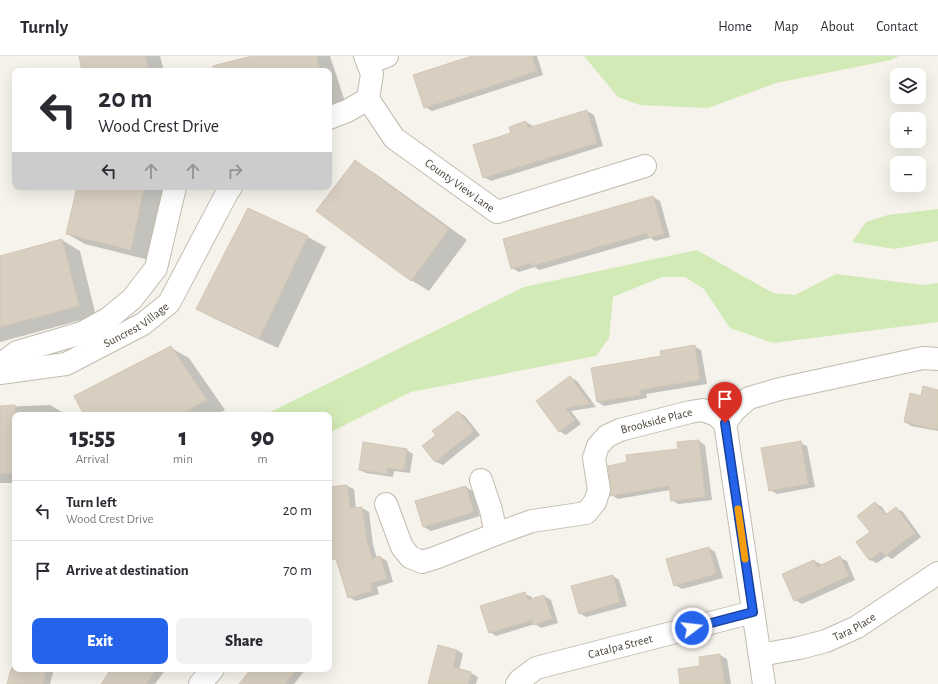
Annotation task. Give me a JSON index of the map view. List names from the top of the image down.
{
  "streets": {
    "street": [
      "County View Lane",
      "Suncrest Village",
      "Brookside Place",
      "Tara Place",
      "Catalpa Street"
    ]
  },
  "page": {
    "header": "Turnly",
    "nav": [
      "Home",
      "Map",
      "About",
      "Contact"
    ],
    "map_buttons": ["+", "−"],
    "turn": ["20 m", "Wood Crest Drive"],
    "eta": [
      "15:55",
      "Arrival",
      "1",
      "min",
      "90",
      "m"
    ],
    "list": [
      {
        "name": "Turn left",
        "note": "Wood Crest Drive",
        "value": "20 m"
      },
      {
        "name": "Arrive at destination",
        "value": "70 m"
      }
    ],
    "buttons": ["Exit", "Share"]
  }
}
